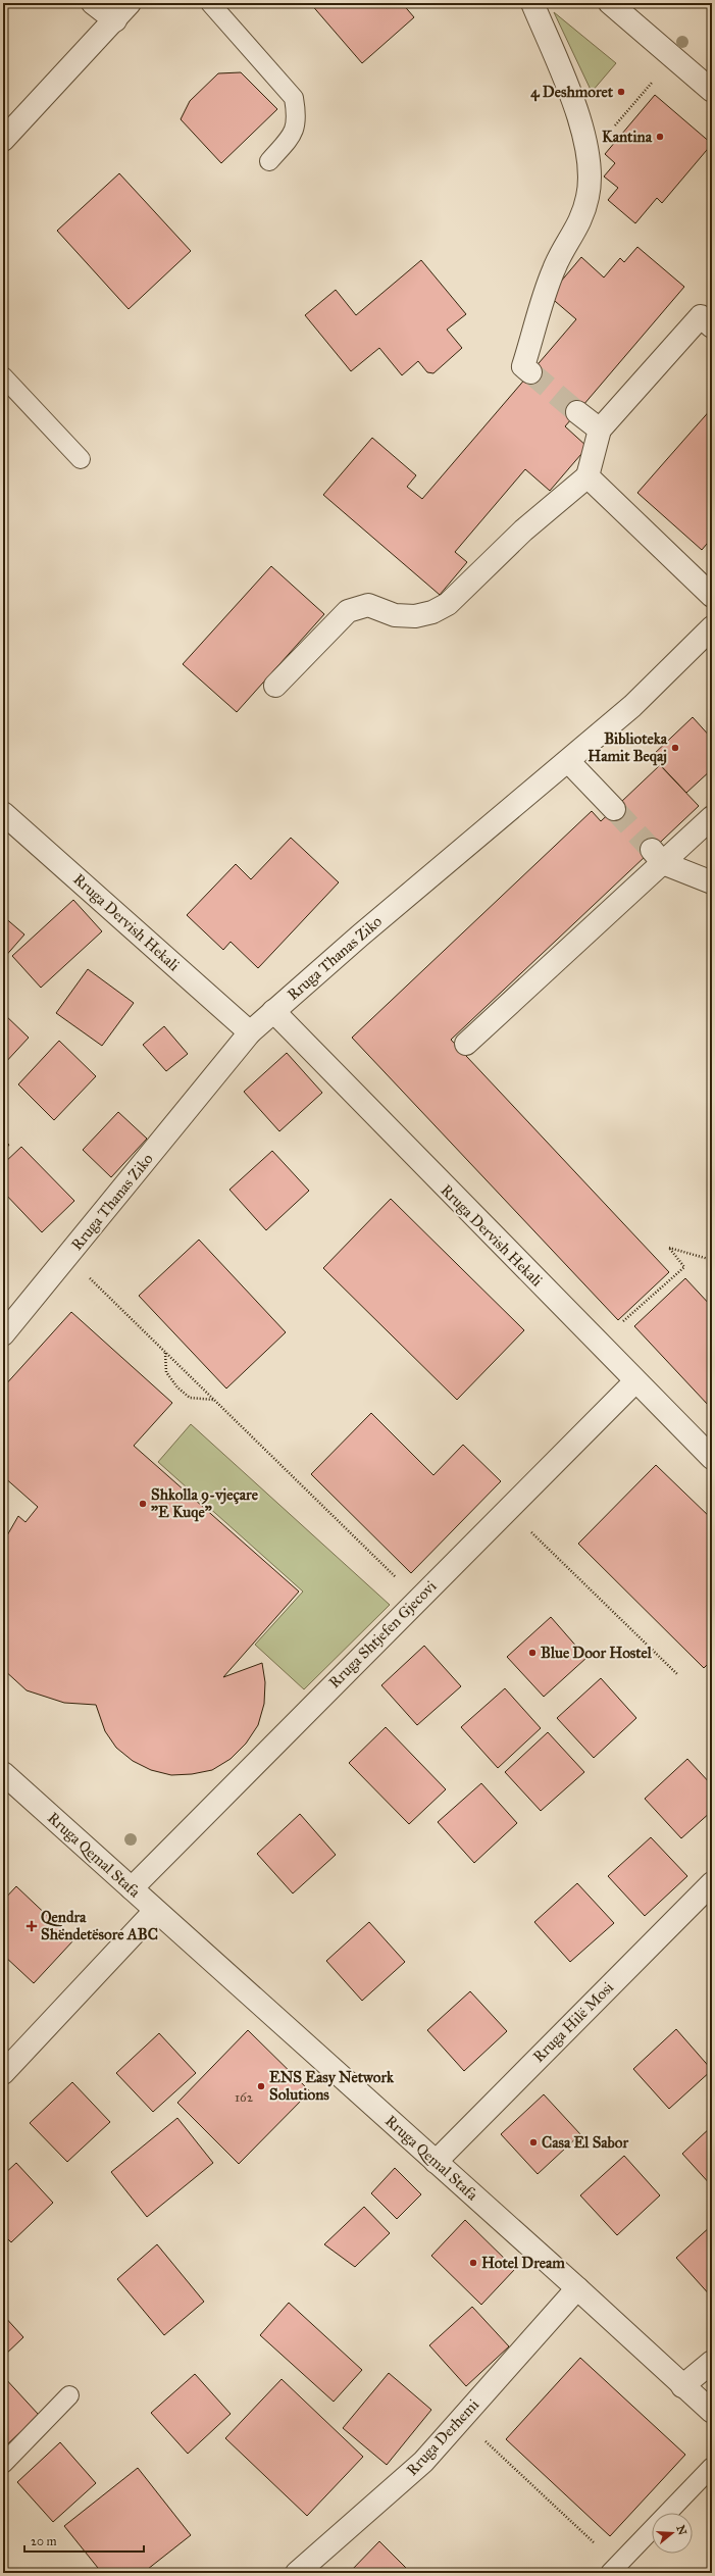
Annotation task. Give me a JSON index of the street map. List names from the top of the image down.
{
  "streets": {
    "street": [
      "Rruga Dervish Hekali",
      "Rruga Thanas Ziko",
      "Rruga Shtjefen Gjecovi",
      "Rruga Qemal Stafa",
      "Rruga Hilë Mosi",
      "Rruga Derhemi"
    ]
  },
  "crossings": [
    ["Rruga Dervish Hekali", "Rruga Thanas Ziko"],
    ["Rruga Dervish Hekali", "Rruga Shtjefen Gjecovi"],
    ["Rruga Shtjefen Gjecovi", "Rruga Qemal Stafa"],
    ["Rruga Qemal Stafa", "Rruga Hilë Mosi"],
    ["Rruga Qemal Stafa", "Rruga Derhemi"]
  ],
  "places": {
    "other": [
      "4 Deshmoret",
      "Kantina",
      "Biblioteka Hamit Beqaj",
      "Shkolla 9-vjeçare \"E Kuqe\"",
      "Blue Door Hostel",
      "ENS Easy Network Solutions",
      "Casa El Sabor",
      "Hotel Dream"
    ],
    "health": ["Qendra Shëndetësore ABC"]
  },
  "house_numbers": ["162"],
  "scale_bar": "20 m",
  "north": "right"
}
